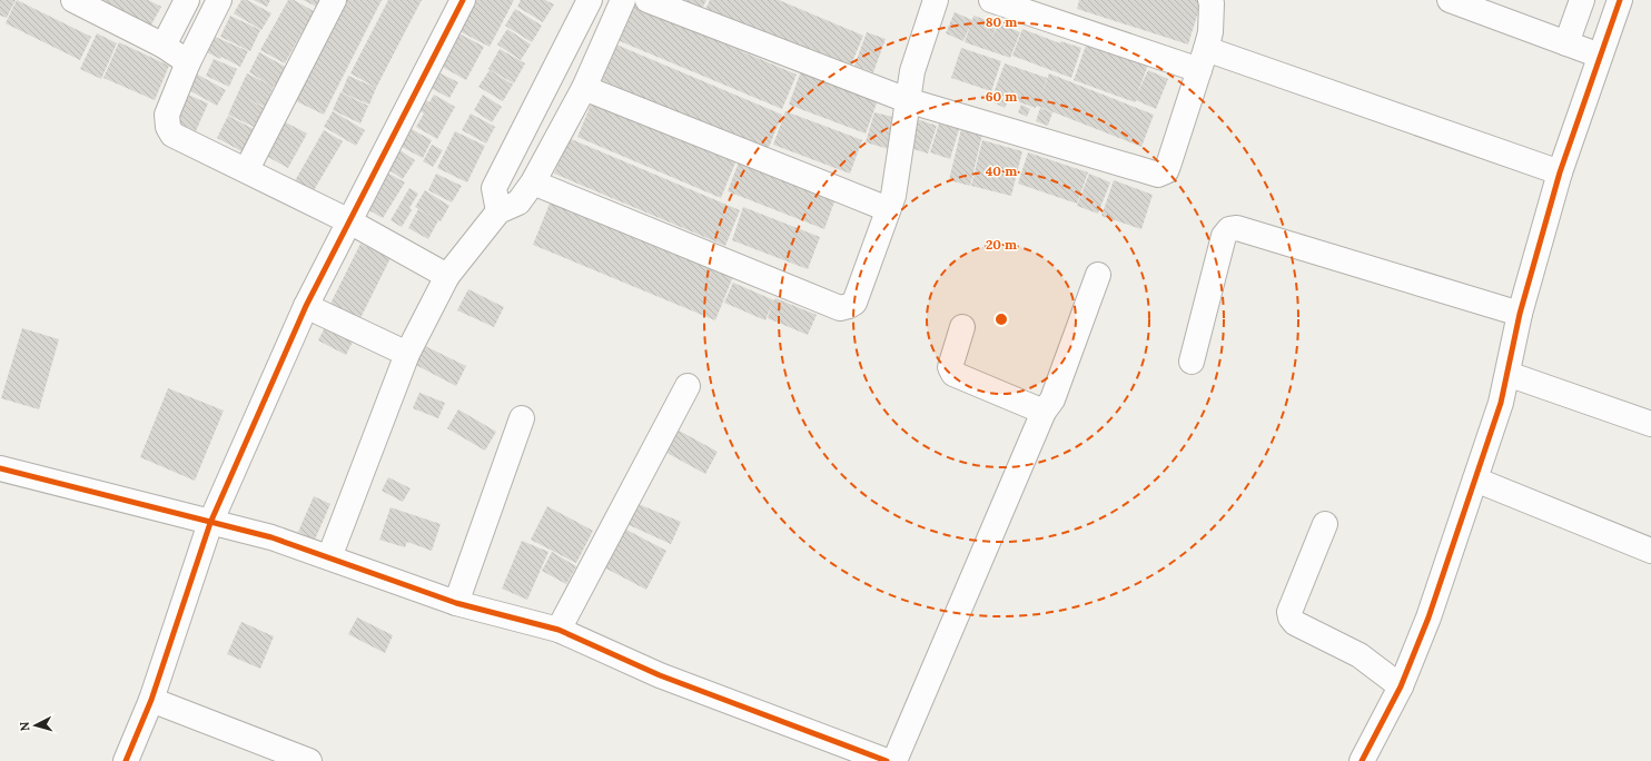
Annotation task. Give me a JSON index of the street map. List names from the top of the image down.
{
  "north": "left",
  "rings": [
    "80 m",
    "60 m",
    "40 m",
    "20 m"
  ]
}
